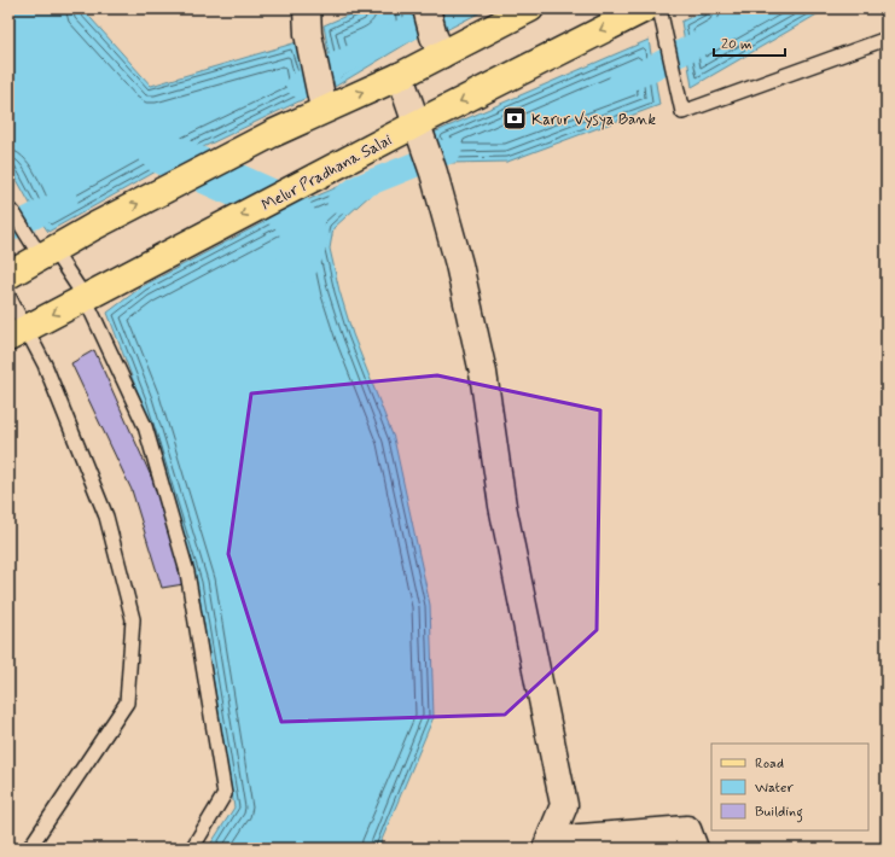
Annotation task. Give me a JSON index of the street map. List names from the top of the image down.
{
  "streets": {
    "main road": ["Melur Pradhana Salai"]
  },
  "places": {
    "bank": ["Karur Vysya Bank"]
  },
  "legend": ["Road", "Water", "Building"],
  "scale_bar": "20 m"
}
